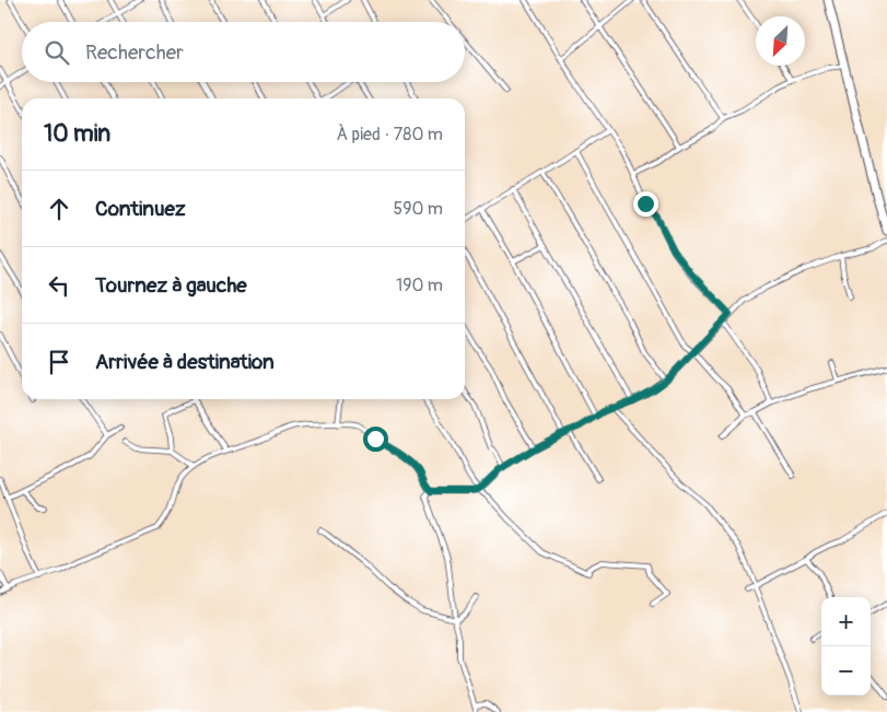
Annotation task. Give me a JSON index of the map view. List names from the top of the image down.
{
  "north": "bottom left",
  "page": {
    "search": "Rechercher",
    "heading": ["10 min", "À pied · 780 m"],
    "list": [
      ["Continuez", "590 m"],
      ["Tournez à gauche", "190 m"],
      "Arrivée à destination"
    ],
    "map_buttons": ["+", "−"]
  }
}
